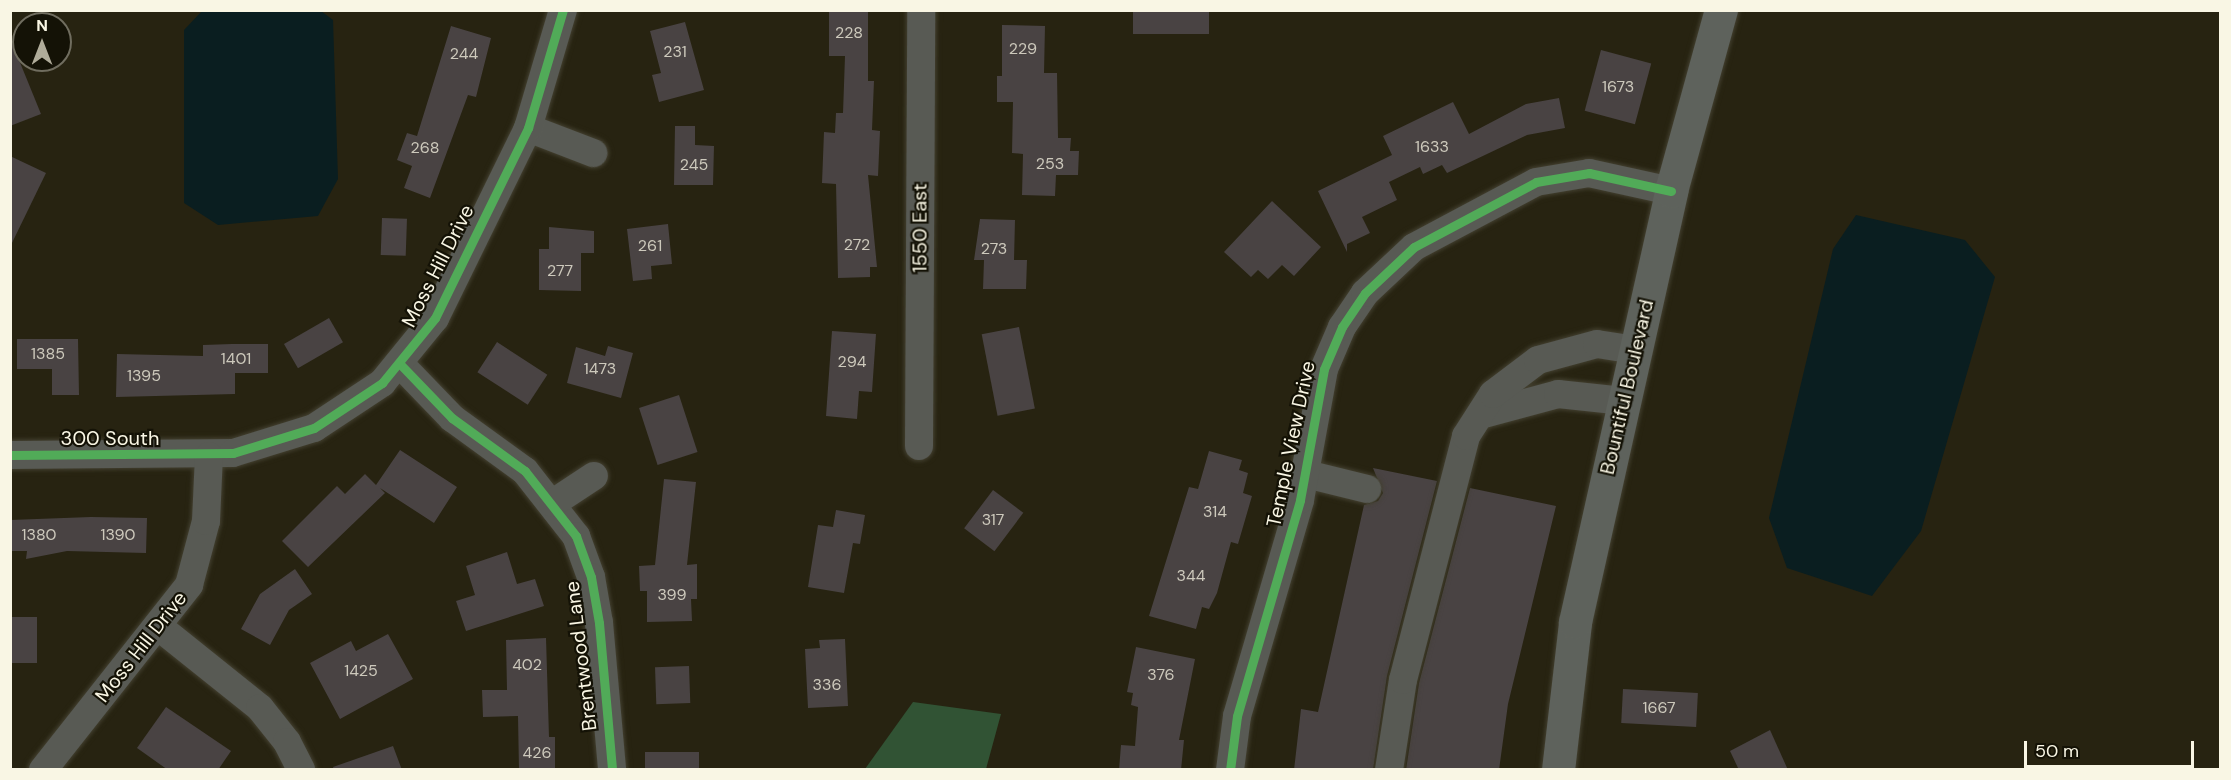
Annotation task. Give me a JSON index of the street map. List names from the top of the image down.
{
  "streets": {
    "main road": ["Bountiful Boulevard"],
    "street": [
      "1550 East",
      "Moss Hill Drive",
      "300 South",
      "Temple View Drive",
      "Brentwood Lane"
    ]
  },
  "crossings": [
    ["Moss Hill Drive", "300 South"],
    ["Moss Hill Drive", "Brentwood Lane"],
    ["Bountiful Boulevard", "Temple View Drive"]
  ],
  "house_numbers": [
    "228",
    "229",
    "231",
    "244",
    "1673",
    "1633",
    "268",
    "253",
    "245",
    "272",
    "261",
    "273",
    "277",
    "1385",
    "1401",
    "294",
    "1473",
    "1395",
    "314",
    "317",
    "1380",
    "1390",
    "344",
    "399",
    "402",
    "1425",
    "376",
    "336",
    "1667",
    "426"
  ],
  "scale_bar": "50 m",
  "north": "top"
}
